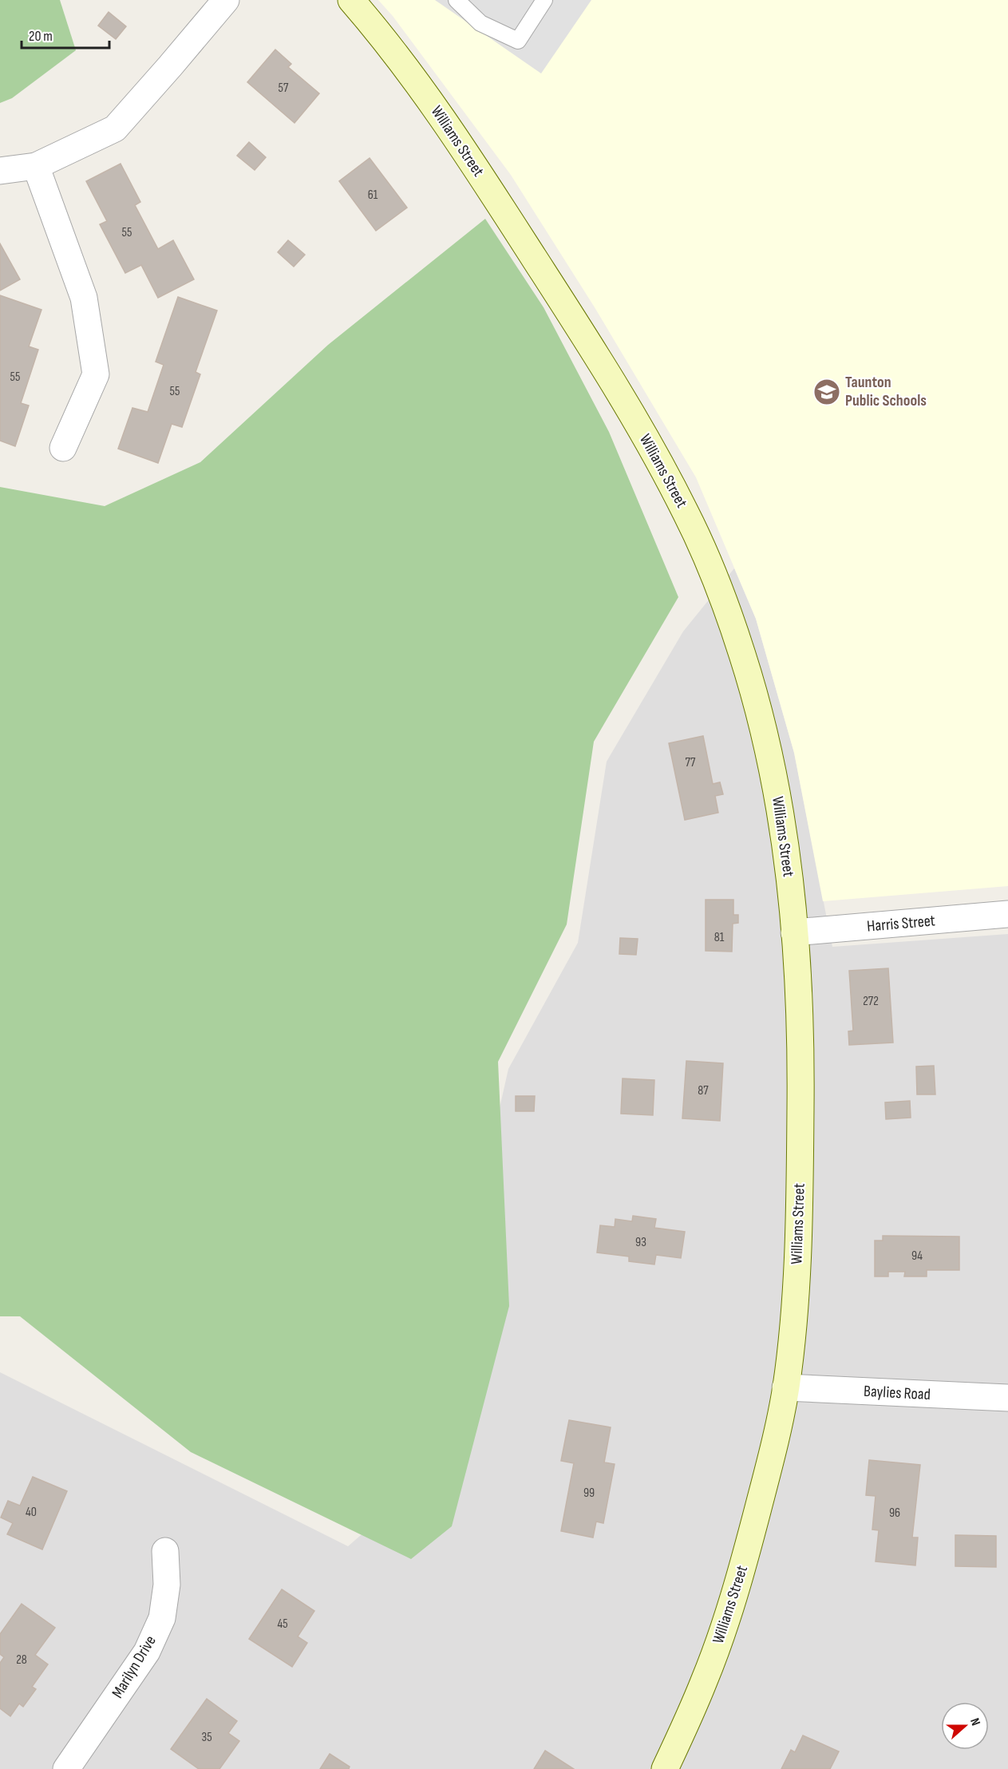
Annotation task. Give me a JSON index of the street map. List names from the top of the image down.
{
  "streets": {
    "street": [
      "Williams Street",
      "Harris Street",
      "Baylies Road",
      "Marilyn Drive"
    ]
  },
  "crossings": [
    ["Williams Street", "Harris Street"],
    ["Williams Street", "Baylies Road"]
  ],
  "places": {
    "school or university": ["Taunton Public Schools"]
  },
  "house_numbers": [
    "57",
    "61",
    "55",
    "55",
    "55",
    "77",
    "81",
    "272",
    "87",
    "93",
    "94",
    "99",
    "40",
    "96",
    "45",
    "28",
    "35"
  ],
  "scale_bar": "20 m",
  "north": "right"
}
